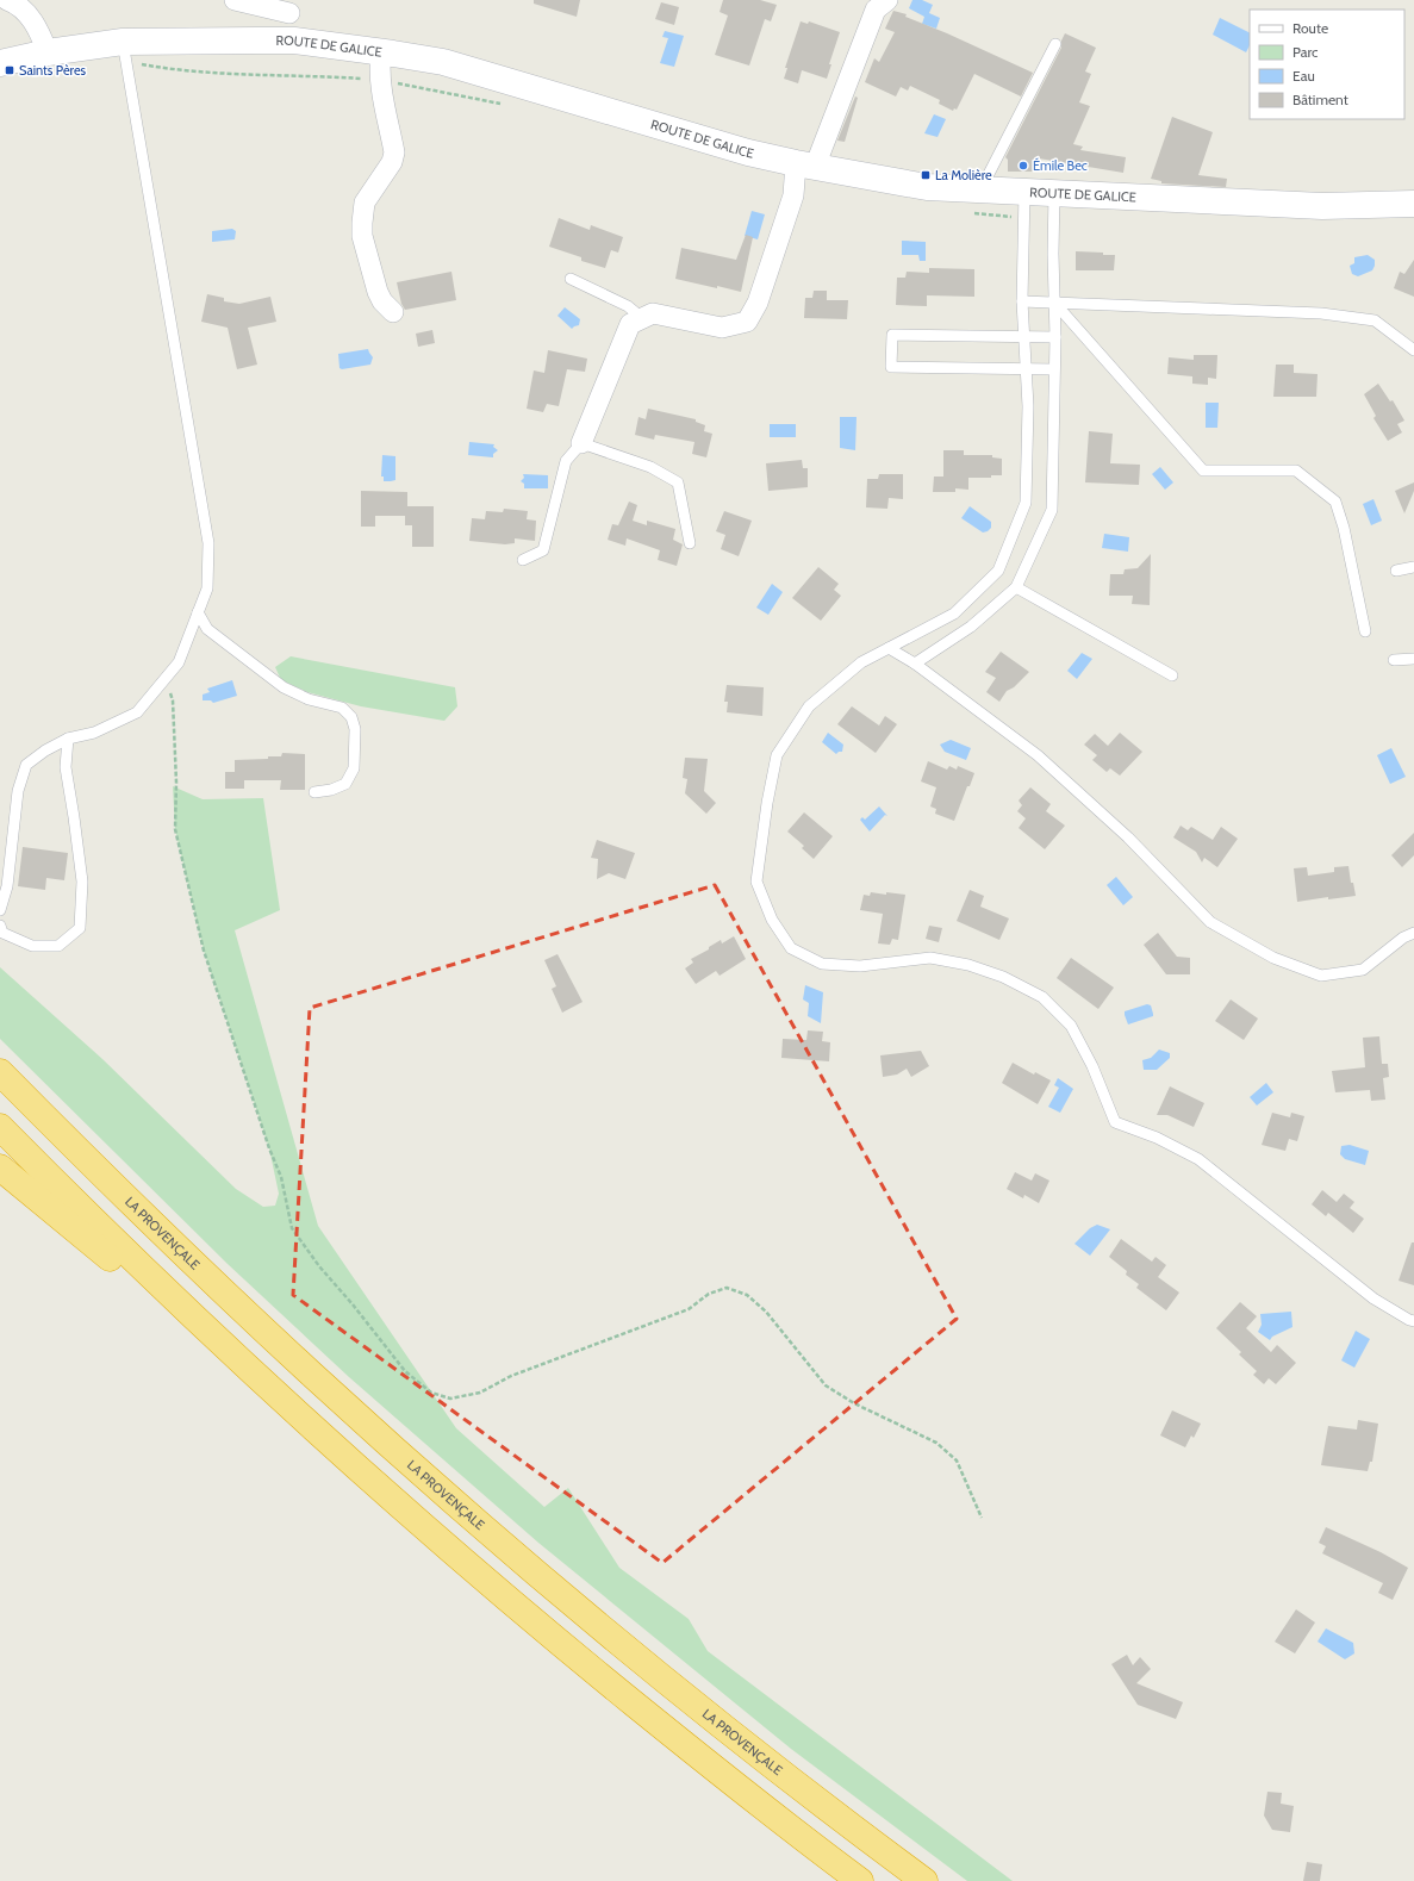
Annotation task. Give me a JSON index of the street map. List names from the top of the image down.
{
  "streets": {
    "highway": ["LA PROVENÇALE"],
    "main road": ["ROUTE DE GALICE"]
  },
  "places": {
    "transit": ["Saints Pères", "La Molière"],
    "other": ["Émile Bec"]
  },
  "legend": [
    "Route",
    "Parc",
    "Eau",
    "Bâtiment"
  ]
}
